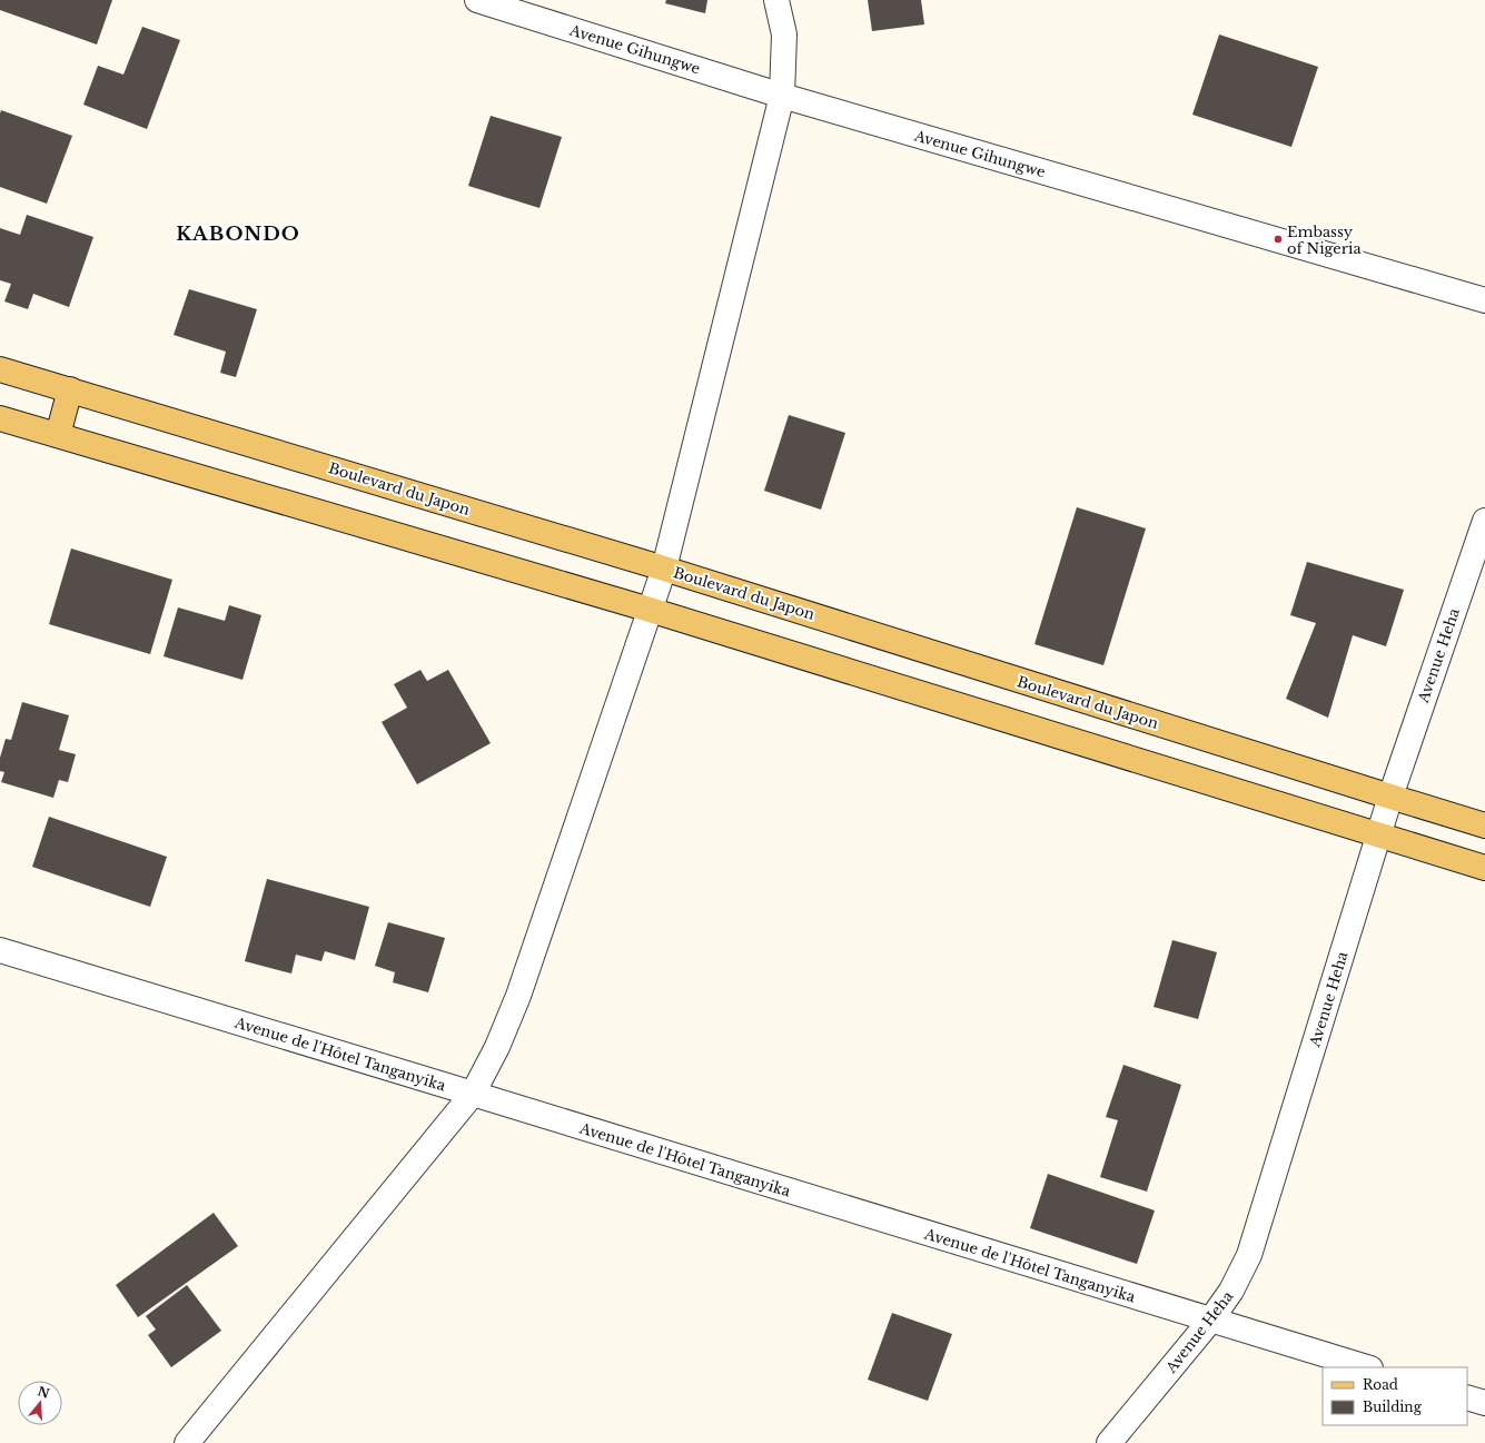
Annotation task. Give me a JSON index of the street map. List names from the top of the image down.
{
  "streets": {
    "main road": ["Boulevard du Japon"],
    "street": ["Avenue Gihungwe", "Avenue Heha", "Avenue de l'Hôtel Tanganyika"]
  },
  "crossings": [
    ["Boulevard du Japon", "Avenue Heha"],
    ["Avenue Heha", "Avenue de l'Hôtel Tanganyika"]
  ],
  "districts": ["KABONDO"],
  "places": ["Embassy of Nigeria"],
  "legend": ["Road", "Building"],
  "north": "top"
}
